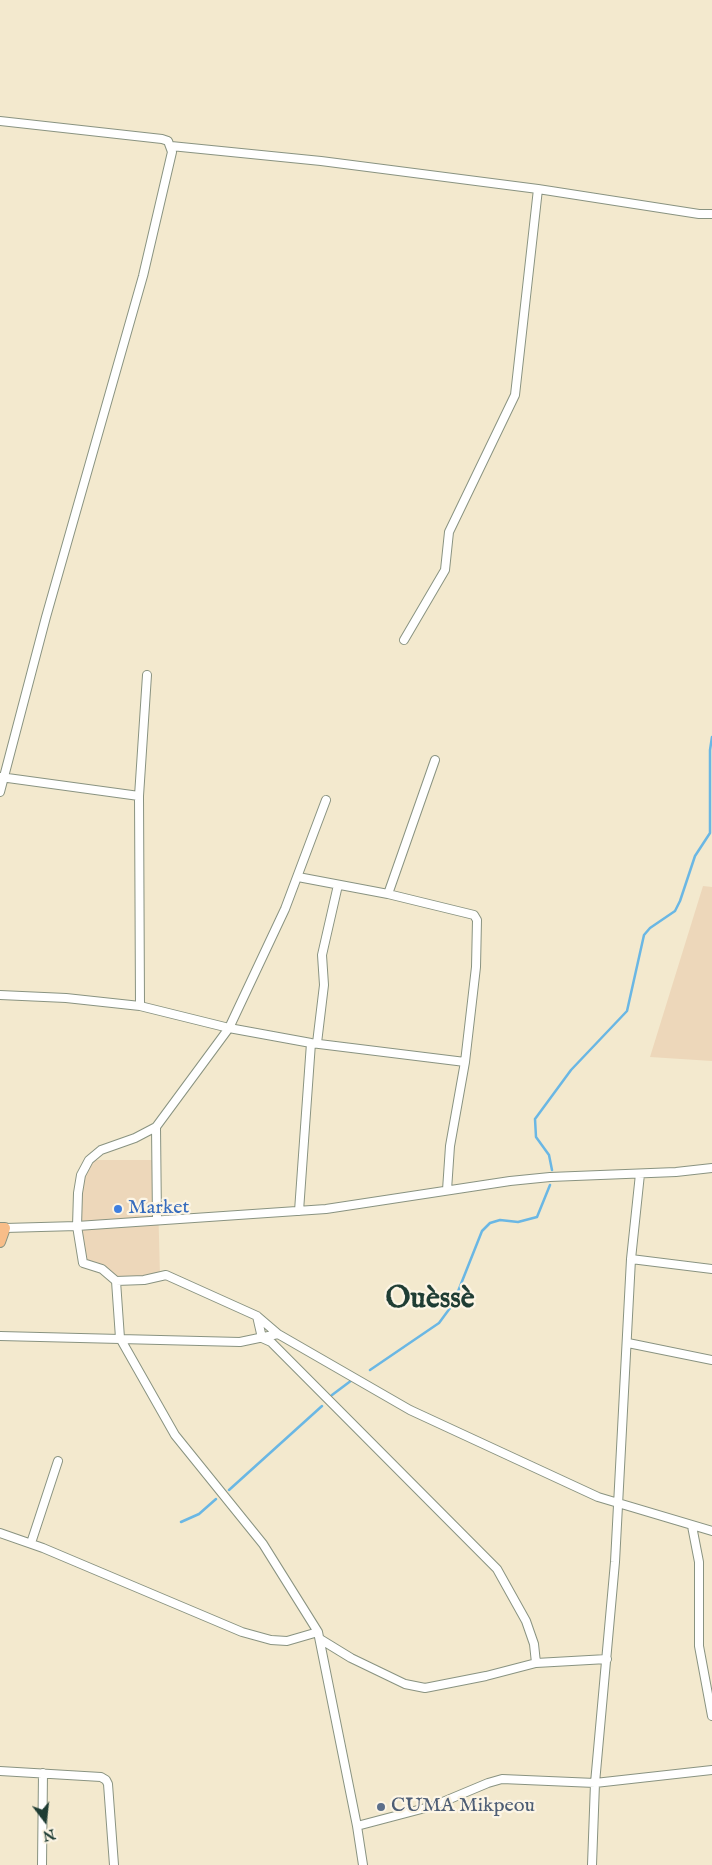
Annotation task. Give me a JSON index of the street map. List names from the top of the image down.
{
  "districts": ["Ouèssè"],
  "places": ["Market", "CUMA Mikpeou"],
  "north": "bottom"
}
